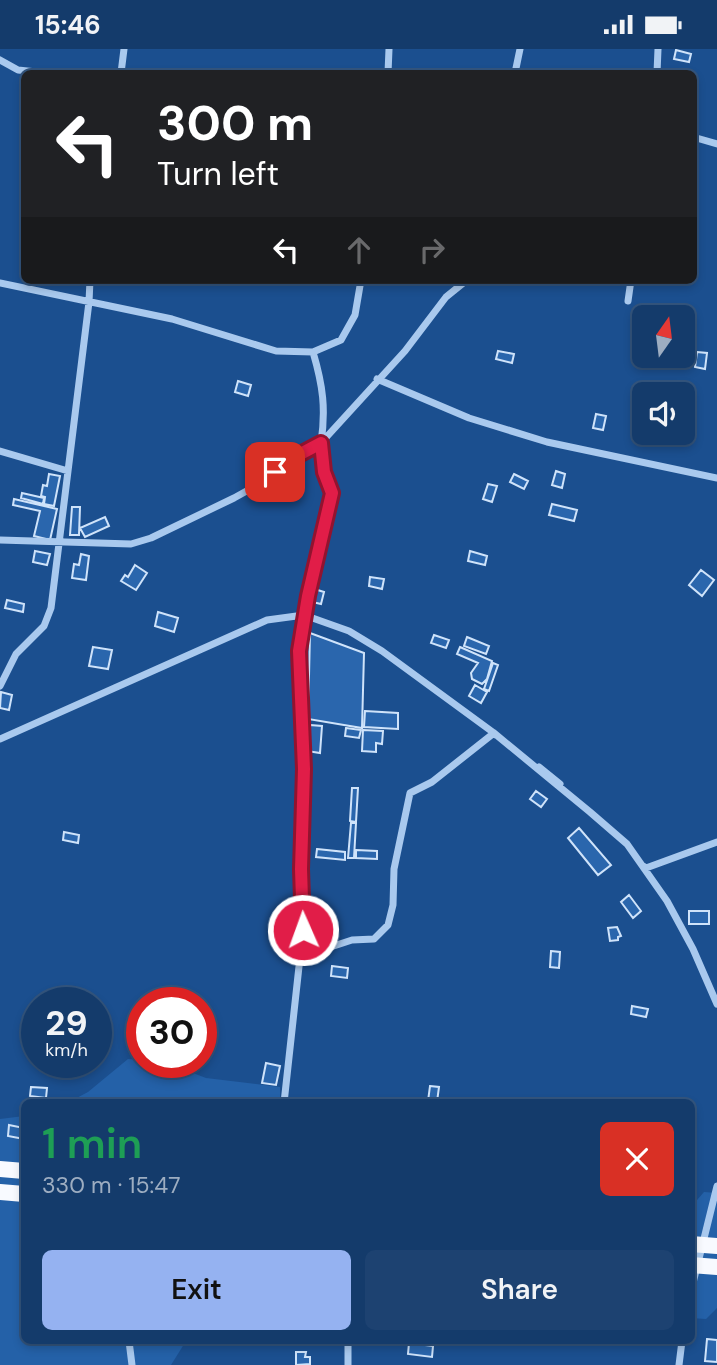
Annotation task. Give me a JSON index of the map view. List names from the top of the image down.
{
  "north": "top",
  "page": {
    "status": "15:46",
    "turn": ["300 m", "Turn left"],
    "speed": "29 km/h",
    "limit": "30",
    "heading": ["1 min", "330 m · 15:47"],
    "buttons": ["Exit", "Share"]
  }
}
